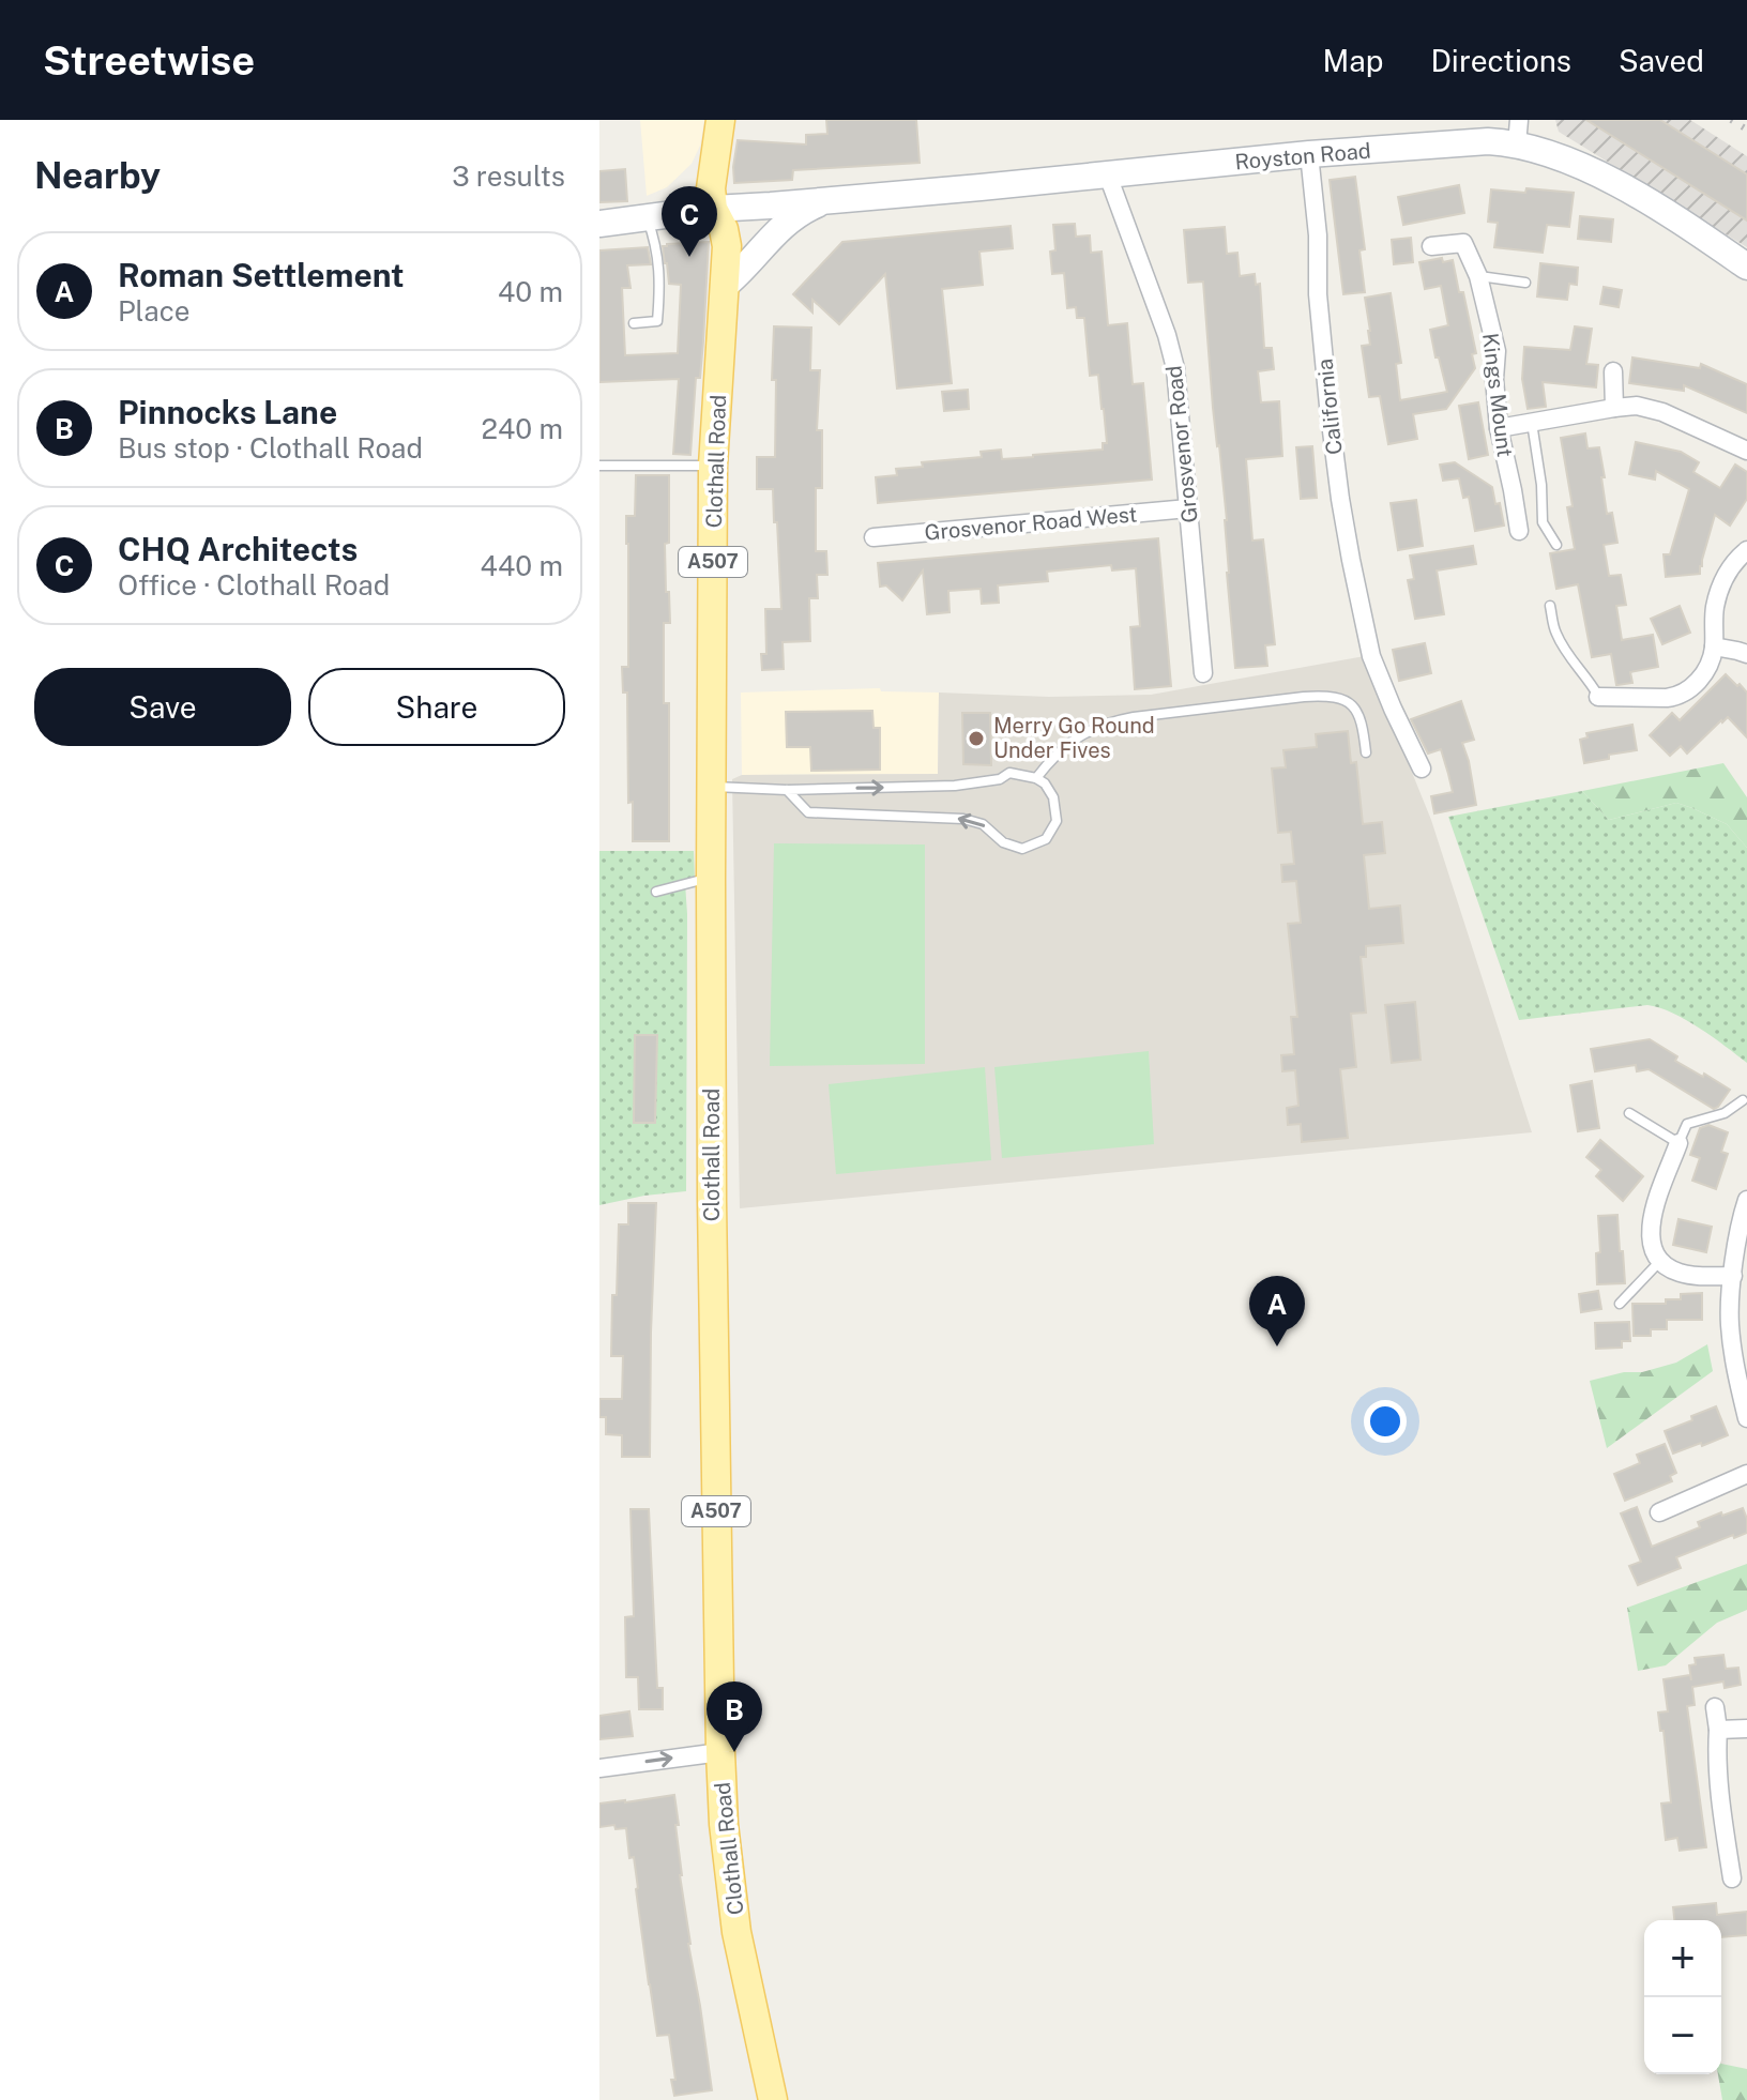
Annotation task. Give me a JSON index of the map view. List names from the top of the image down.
{
  "streets": {
    "main road": ["Royston Road", "Clothall Road", "A507"],
    "street": [
      "Kings Mount",
      "California",
      "Grosvenor Road",
      "Grosvenor Road West"
    ]
  },
  "crossings": [
    ["Royston Road", "California"],
    ["Royston Road", "Grosvenor Road"],
    ["Royston Road", "Clothall Road"],
    ["Royston Road", "A507"],
    ["Grosvenor Road", "Grosvenor Road West"],
    ["Clothall Road", "A507"]
  ],
  "places": ["Merry Go Round Under Fives"],
  "page": {
    "header": "Streetwise",
    "nav": ["Map", "Directions", "Saved"],
    "heading": ["Nearby", "3 results"],
    "pins": ["C", "A", "B"],
    "list": [
      {
        "mark": "A",
        "name": "Roman Settlement",
        "note": "Place",
        "value": "40 m"
      },
      {
        "mark": "B",
        "name": "Pinnocks Lane",
        "note": "Bus stop · Clothall Road",
        "value": "240 m"
      },
      {
        "mark": "C",
        "name": "CHQ Architects",
        "note": "Office · Clothall Road",
        "value": "440 m"
      }
    ],
    "buttons": ["Save", "Share"],
    "map_buttons": ["+", "−"]
  }
}
